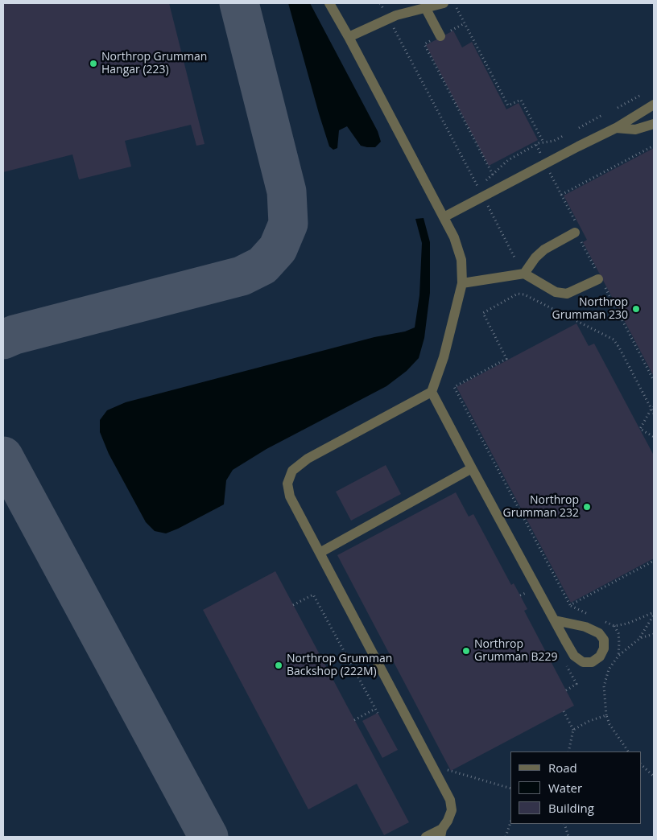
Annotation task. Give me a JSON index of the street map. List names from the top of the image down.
{
  "places": [
    "Northrop Grumman Hangar (223)",
    "Northrop Grumman 230",
    "Northrop Grumman 232",
    "Northrop Grumman B229",
    "Northrop Grumman Backshop (222M)"
  ],
  "legend": ["Road", "Water", "Building"]
}
